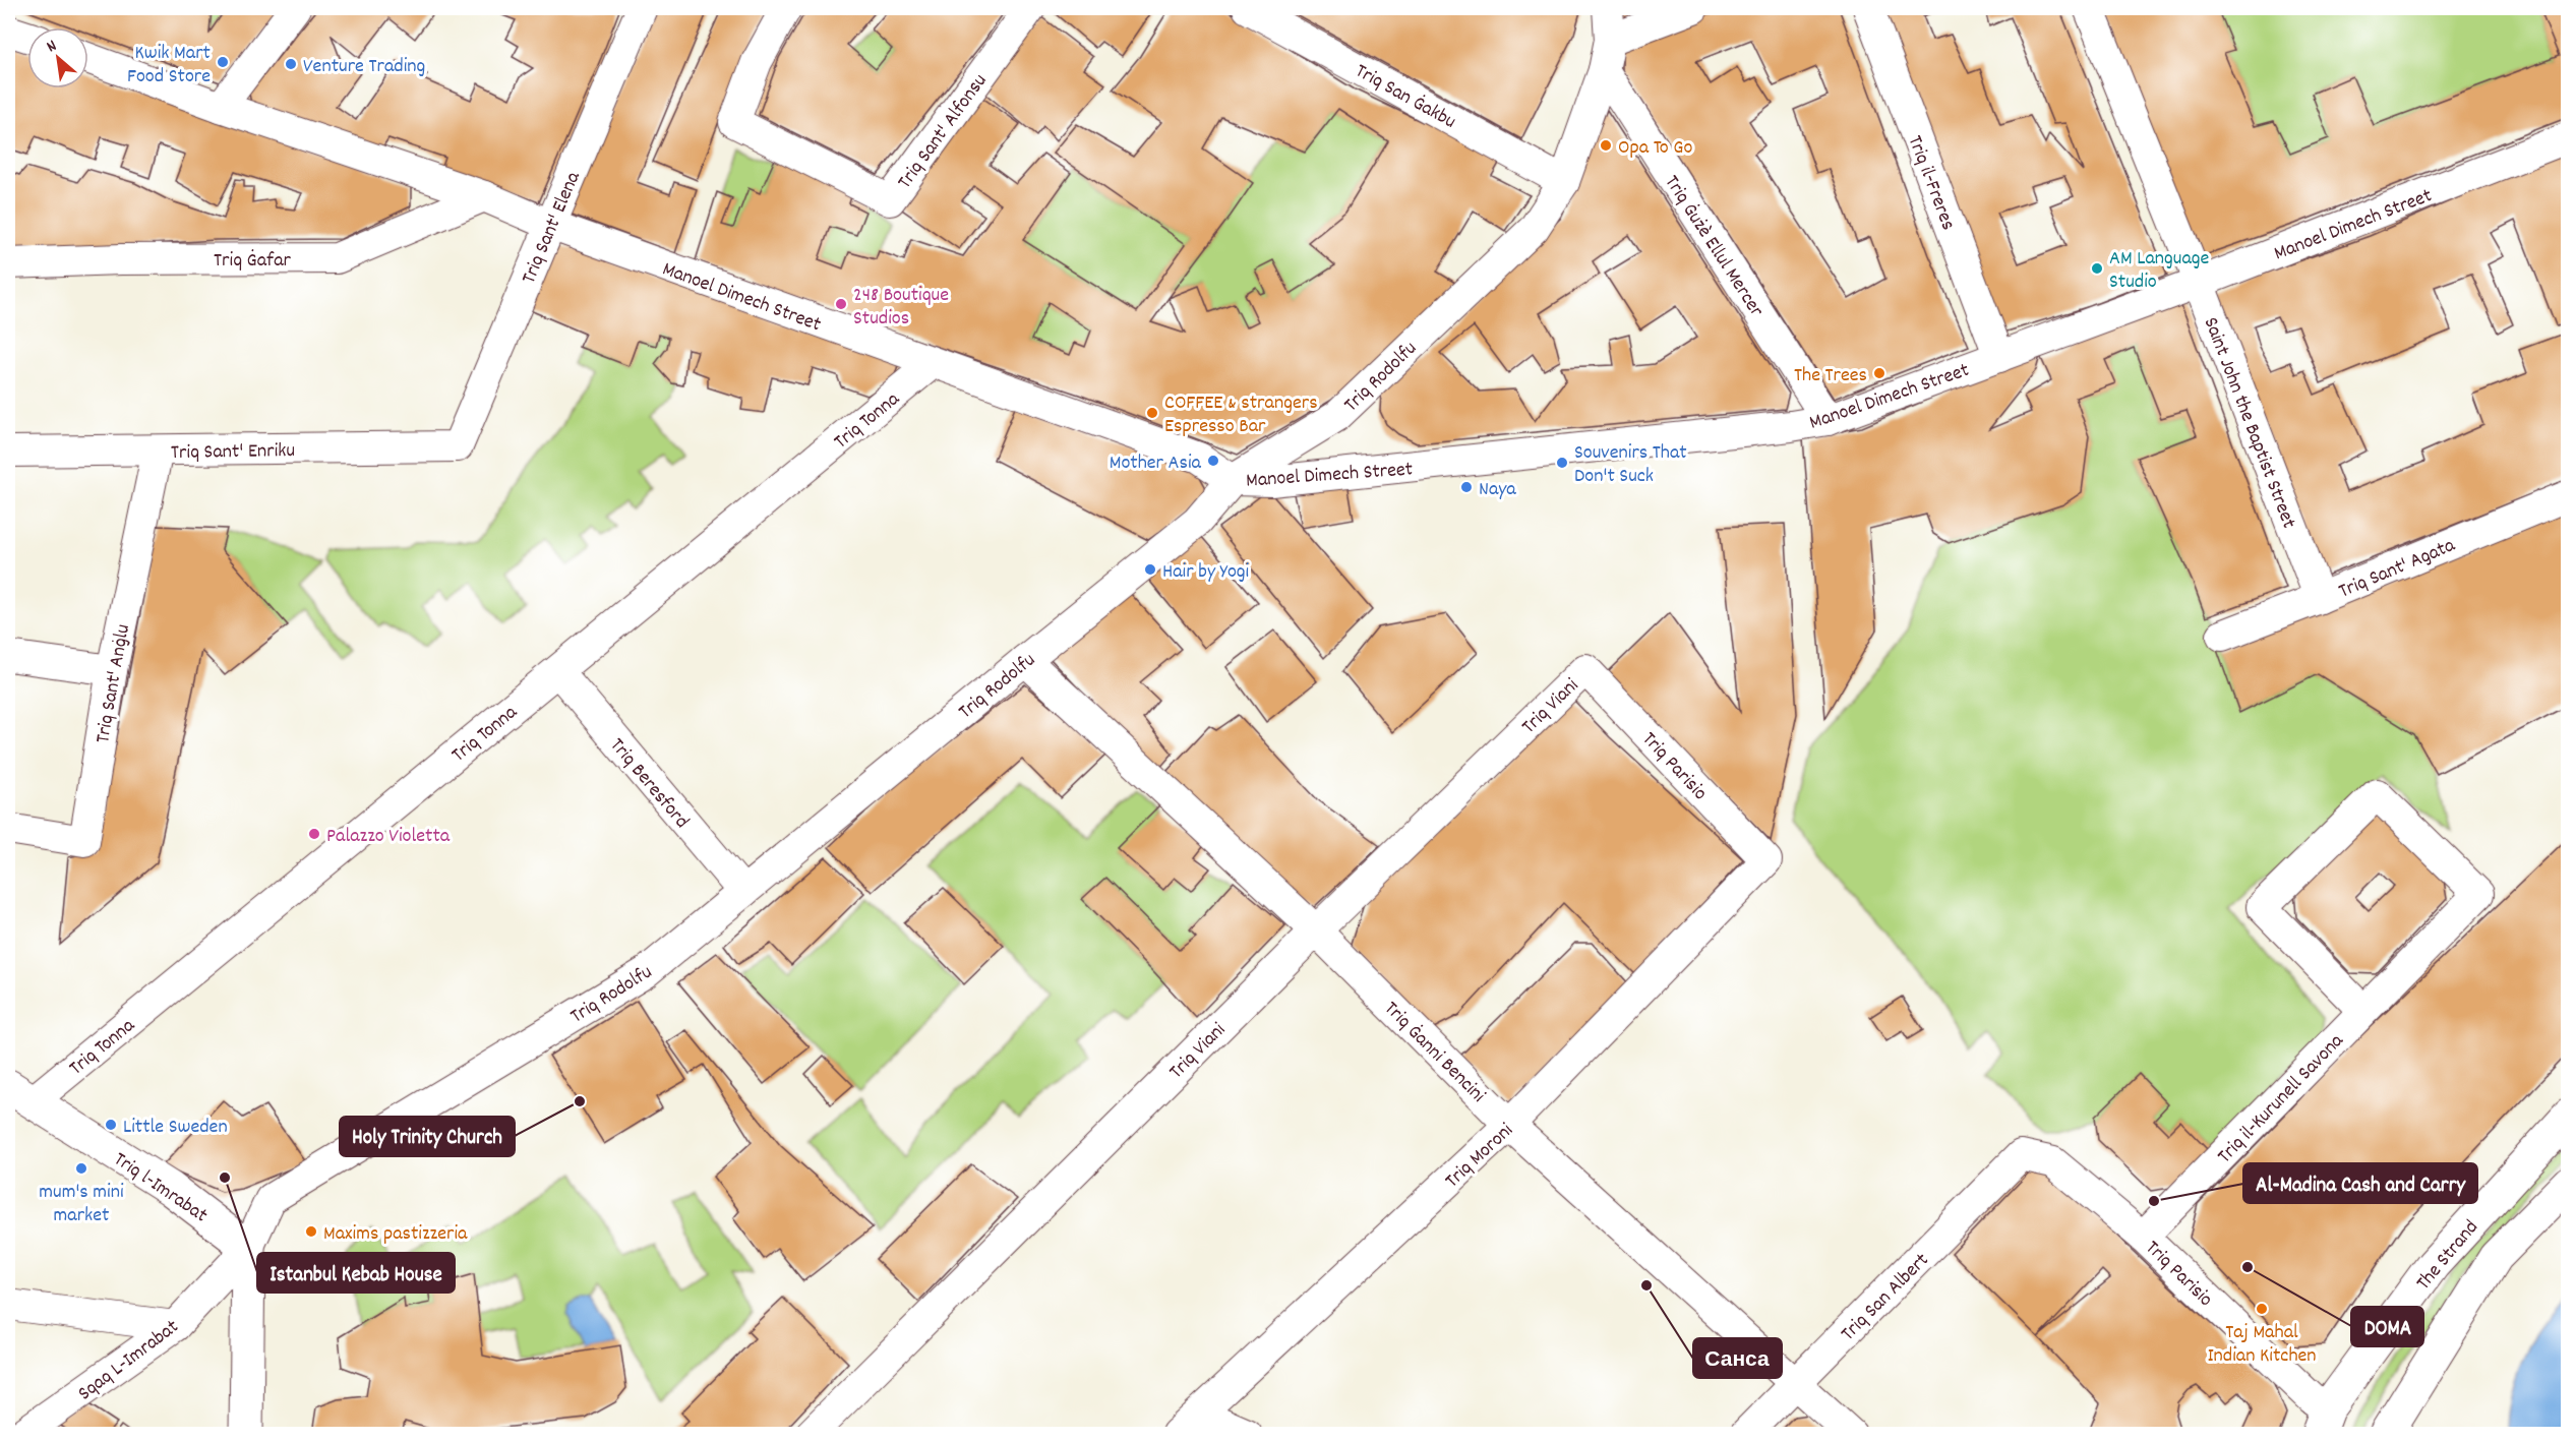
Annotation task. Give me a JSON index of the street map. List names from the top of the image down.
{
  "streets": {
    "main road": ["Triq l-Imrabat", "The Strand"],
    "street": [
      "Triq San Ġakbu",
      "Triq Sant' Alfonsu",
      "Triq il-Freres",
      "Manoel Dimech Street",
      "Triq Sant' Elena",
      "Triq Ġużè Ellul Mercer",
      "Triq Ġafar",
      "Triq Rodolfu",
      "Triq Tonna",
      "Saint John the Baptist Street",
      "Triq Sant' Enriku",
      "Triq Sant' Agata",
      "Triq Sant' Anġlu",
      "Triq Viani",
      "Triq Parisio",
      "Triq Beresford",
      "Triq Ġanni Bencini",
      "Triq il-Kurunell Savona",
      "Triq Moroni",
      "Triq San Albert",
      "Sqaq L-Imrabat"
    ]
  },
  "crossings": [
    ["Triq San Ġakbu", "Triq Rodolfu"],
    ["Triq il-Freres", "Manoel Dimech Street"],
    ["Manoel Dimech Street", "Triq Sant' Elena"],
    ["Manoel Dimech Street", "Triq Ġużè Ellul Mercer"],
    ["Manoel Dimech Street", "Triq Ġafar"],
    ["Manoel Dimech Street", "Triq Rodolfu"],
    ["Manoel Dimech Street", "Triq Tonna"],
    ["Manoel Dimech Street", "Saint John the Baptist Street"],
    ["Triq Sant' Elena", "Triq Sant' Enriku"],
    ["Triq Ġużè Ellul Mercer", "Triq Rodolfu"],
    ["Triq Rodolfu", "Triq Beresford"],
    ["Triq Rodolfu", "Triq Ġanni Bencini"],
    ["Triq Rodolfu", "Triq l-Imrabat"],
    ["Triq Rodolfu", "Sqaq L-Imrabat"],
    ["Triq Tonna", "Triq Beresford"],
    ["Triq Tonna", "Triq l-Imrabat"],
    ["Saint John the Baptist Street", "Triq Sant' Agata"],
    ["Triq Sant' Enriku", "Triq Sant' Anġlu"],
    ["Triq Viani", "Triq Parisio"],
    ["Triq Viani", "Triq Ġanni Bencini"],
    ["Triq Parisio", "Triq il-Kurunell Savona"],
    ["Triq Parisio", "Triq Moroni"],
    ["Triq Parisio", "The Strand"],
    ["Triq Parisio", "Triq San Albert"],
    ["Triq Ġanni Bencini", "Triq Moroni"],
    ["Triq Ġanni Bencini", "Triq San Albert"],
    ["Triq l-Imrabat", "Sqaq L-Imrabat"]
  ],
  "places": [
    "Kwik Mart Food Store",
    "Venture Trading",
    "Opa To Go",
    "AM Language Studio",
    "248 Boutique Studios",
    "The Trees",
    "COFFEE & strangers Espresso Bar",
    "Mother Asia",
    "Souvenirs That Don't Suck",
    "Naya",
    "Hair by Yogi",
    "Palazzo Violetta",
    "Holy Trinity Church",
    "Little Sweden",
    "mum's mini market",
    "Istanbul Kebab House",
    "Al-Madina Cash and Carry",
    "Maxims pastizzeria",
    "DOMA",
    "Санса",
    "Taj Mahal Indian Kitchen"
  ],
  "north": "top left"
}
